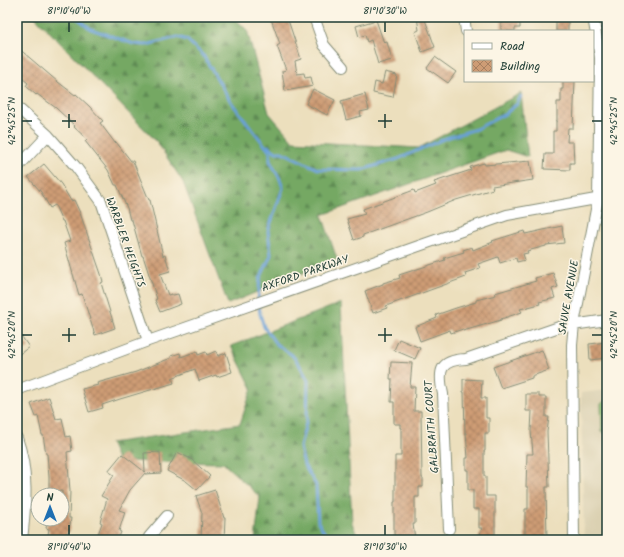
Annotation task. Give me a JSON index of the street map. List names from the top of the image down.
{
  "streets": {
    "street": [
      "WARBLER HEIGHTS",
      "AXFORD PARKWAY",
      "SAUVE AVENUE",
      "GALBRAITH COURT"
    ]
  },
  "crossings": [
    ["WARBLER HEIGHTS", "AXFORD PARKWAY"],
    ["AXFORD PARKWAY", "SAUVE AVENUE"],
    ["SAUVE AVENUE", "GALBRAITH COURT"]
  ],
  "legend": ["Road", "Building"],
  "north": "top",
  "coordinates": [
    "81°10'40\"W",
    "81°10'30\"W",
    "42°45'25\"N",
    "42°45'20\"N"
  ]
}
